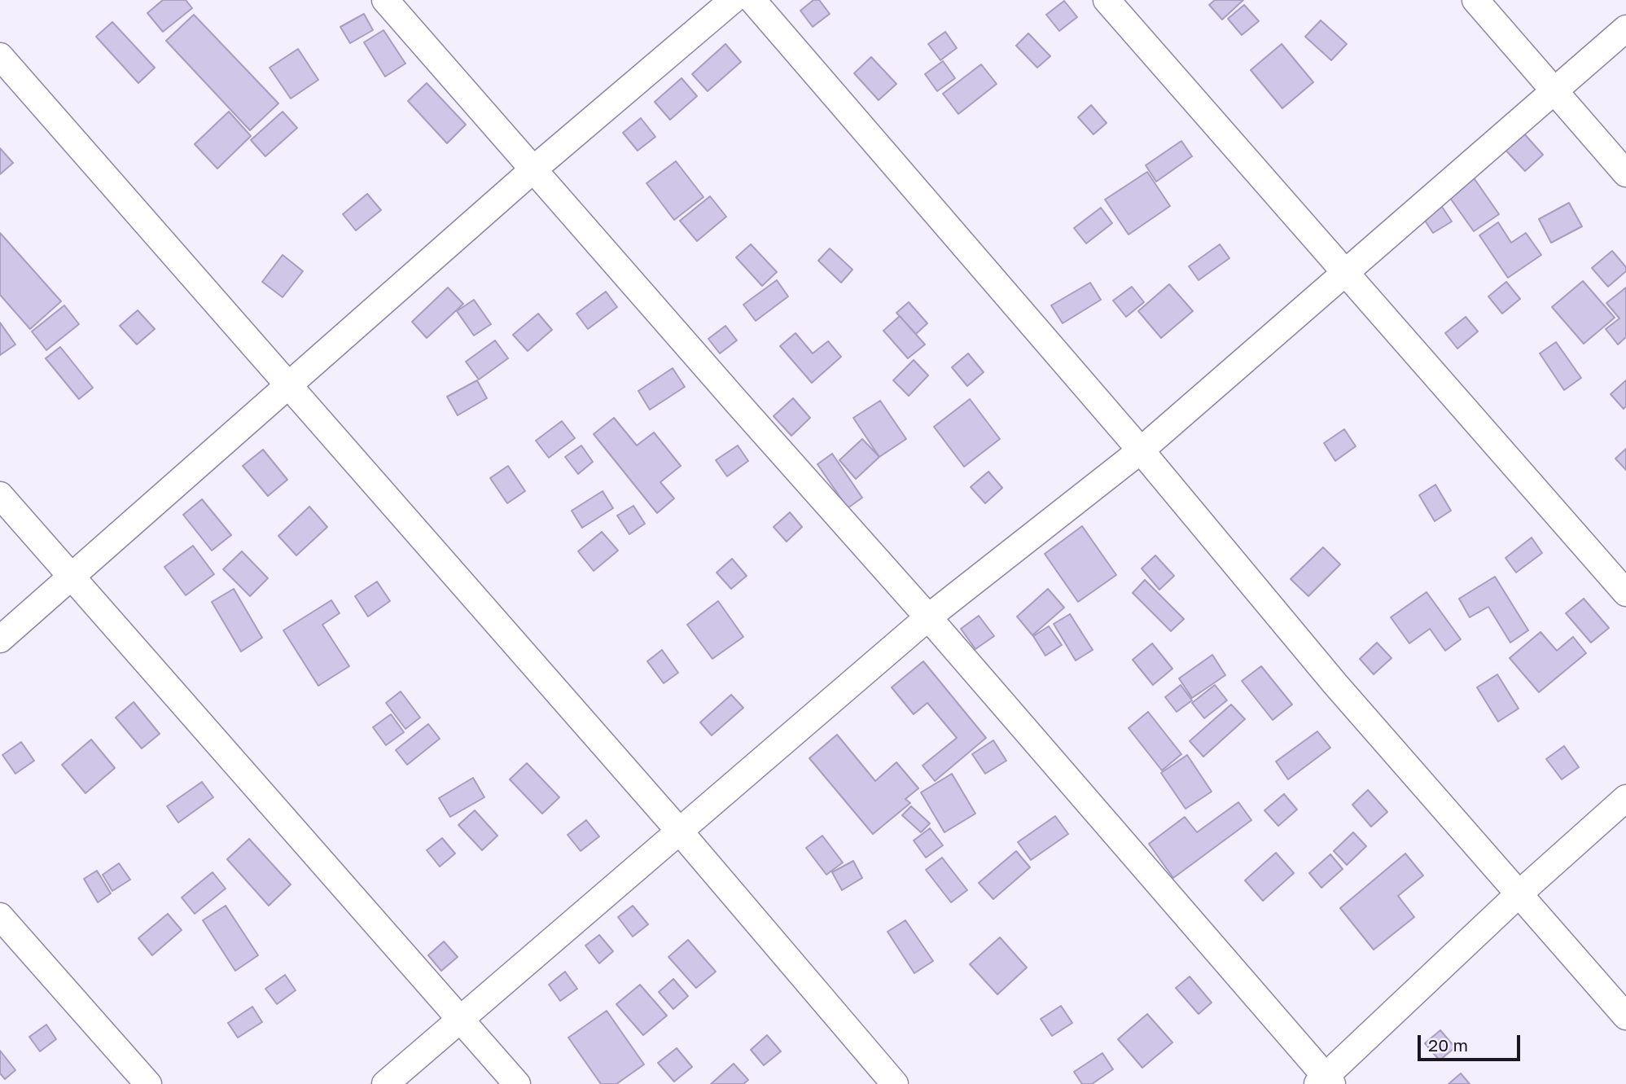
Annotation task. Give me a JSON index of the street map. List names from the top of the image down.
{
  "scale_bar": "20 m"
}
